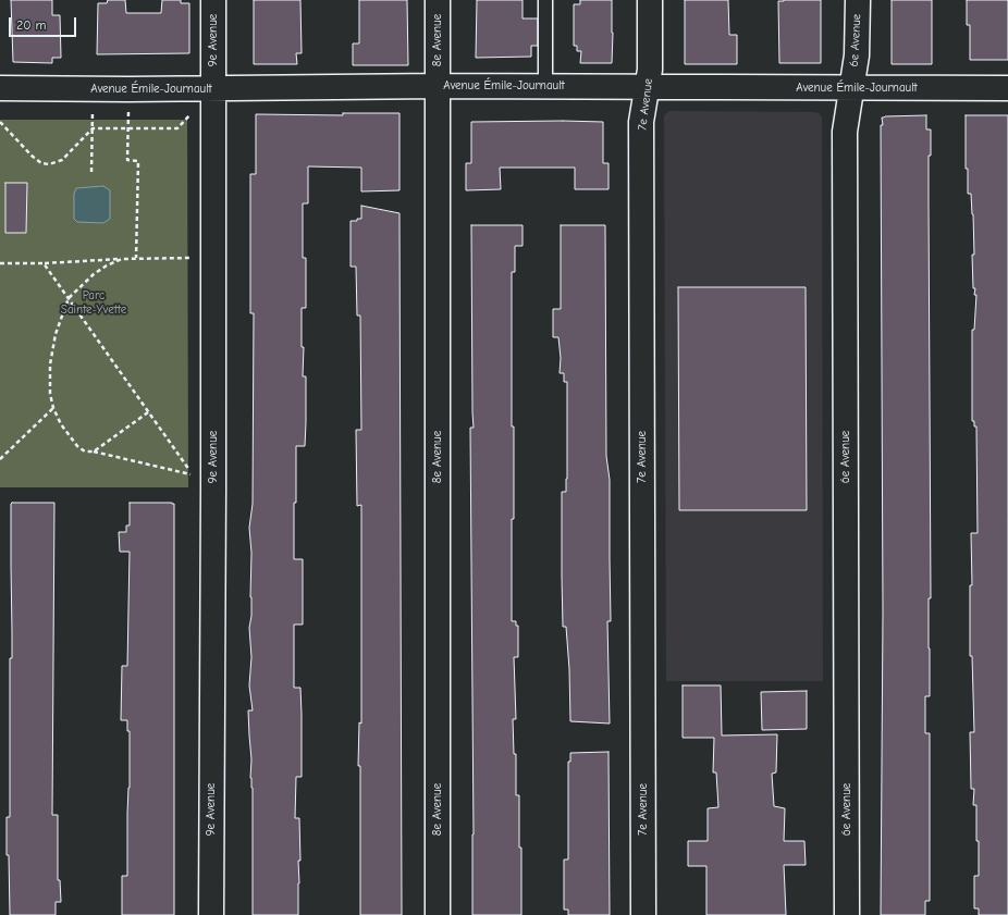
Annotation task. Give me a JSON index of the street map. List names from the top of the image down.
{
  "streets": {
    "street": [
      "9e Avenue",
      "8e Avenue",
      "6e Avenue",
      "Avenue Émile-Journault",
      "7e Avenue"
    ]
  },
  "crossings": [
    ["9e Avenue", "Avenue Émile-Journault"],
    ["8e Avenue", "Avenue Émile-Journault"],
    ["6e Avenue", "Avenue Émile-Journault"],
    ["Avenue Émile-Journault", "7e Avenue"]
  ],
  "parks": ["Parc Sainte-Yvette"],
  "scale_bar": "20 m"
}
